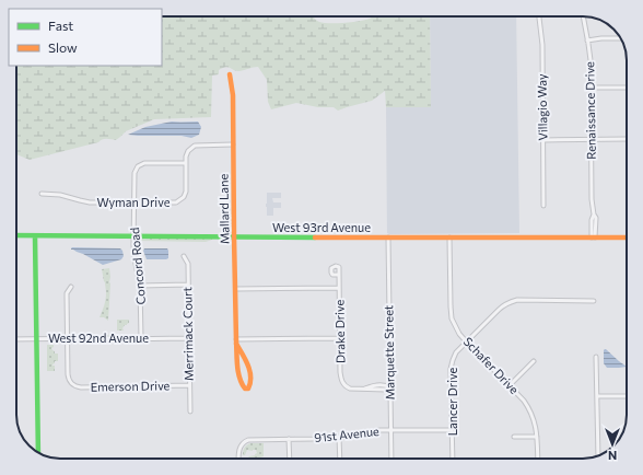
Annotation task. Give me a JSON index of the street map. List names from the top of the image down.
{
  "streets": {
    "street": [
      "Villagio Way",
      "Renaissance Drive",
      "Wyman Drive",
      "Mallard Lane",
      "West 93rd Avenue",
      "Concord Road",
      "Drake Drive",
      "Merrimack Court",
      "West 92nd Avenue",
      "Marquette Street",
      "Schafer Drive",
      "Emerson Drive",
      "Lancer Drive",
      "91st Avenue"
    ]
  },
  "crossings": [
    ["Renaissance Drive", "West 93rd Avenue"],
    ["Wyman Drive", "Mallard Lane"],
    ["Wyman Drive", "Concord Road"],
    ["Mallard Lane", "West 93rd Avenue"],
    ["West 93rd Avenue", "Concord Road"],
    ["West 93rd Avenue", "Marquette Street"],
    ["West 93rd Avenue", "Schafer Drive"],
    ["Concord Road", "West 92nd Avenue"],
    ["Drake Drive", "Marquette Street"],
    ["Merrimack Court", "West 92nd Avenue"],
    ["Merrimack Court", "Emerson Drive"],
    ["West 92nd Avenue", "Emerson Drive"],
    ["Marquette Street", "91st Avenue"],
    ["Schafer Drive", "Lancer Drive"],
    ["Lancer Drive", "91st Avenue"]
  ],
  "legend": ["Fast", "Slow"],
  "north": "bottom"
}
